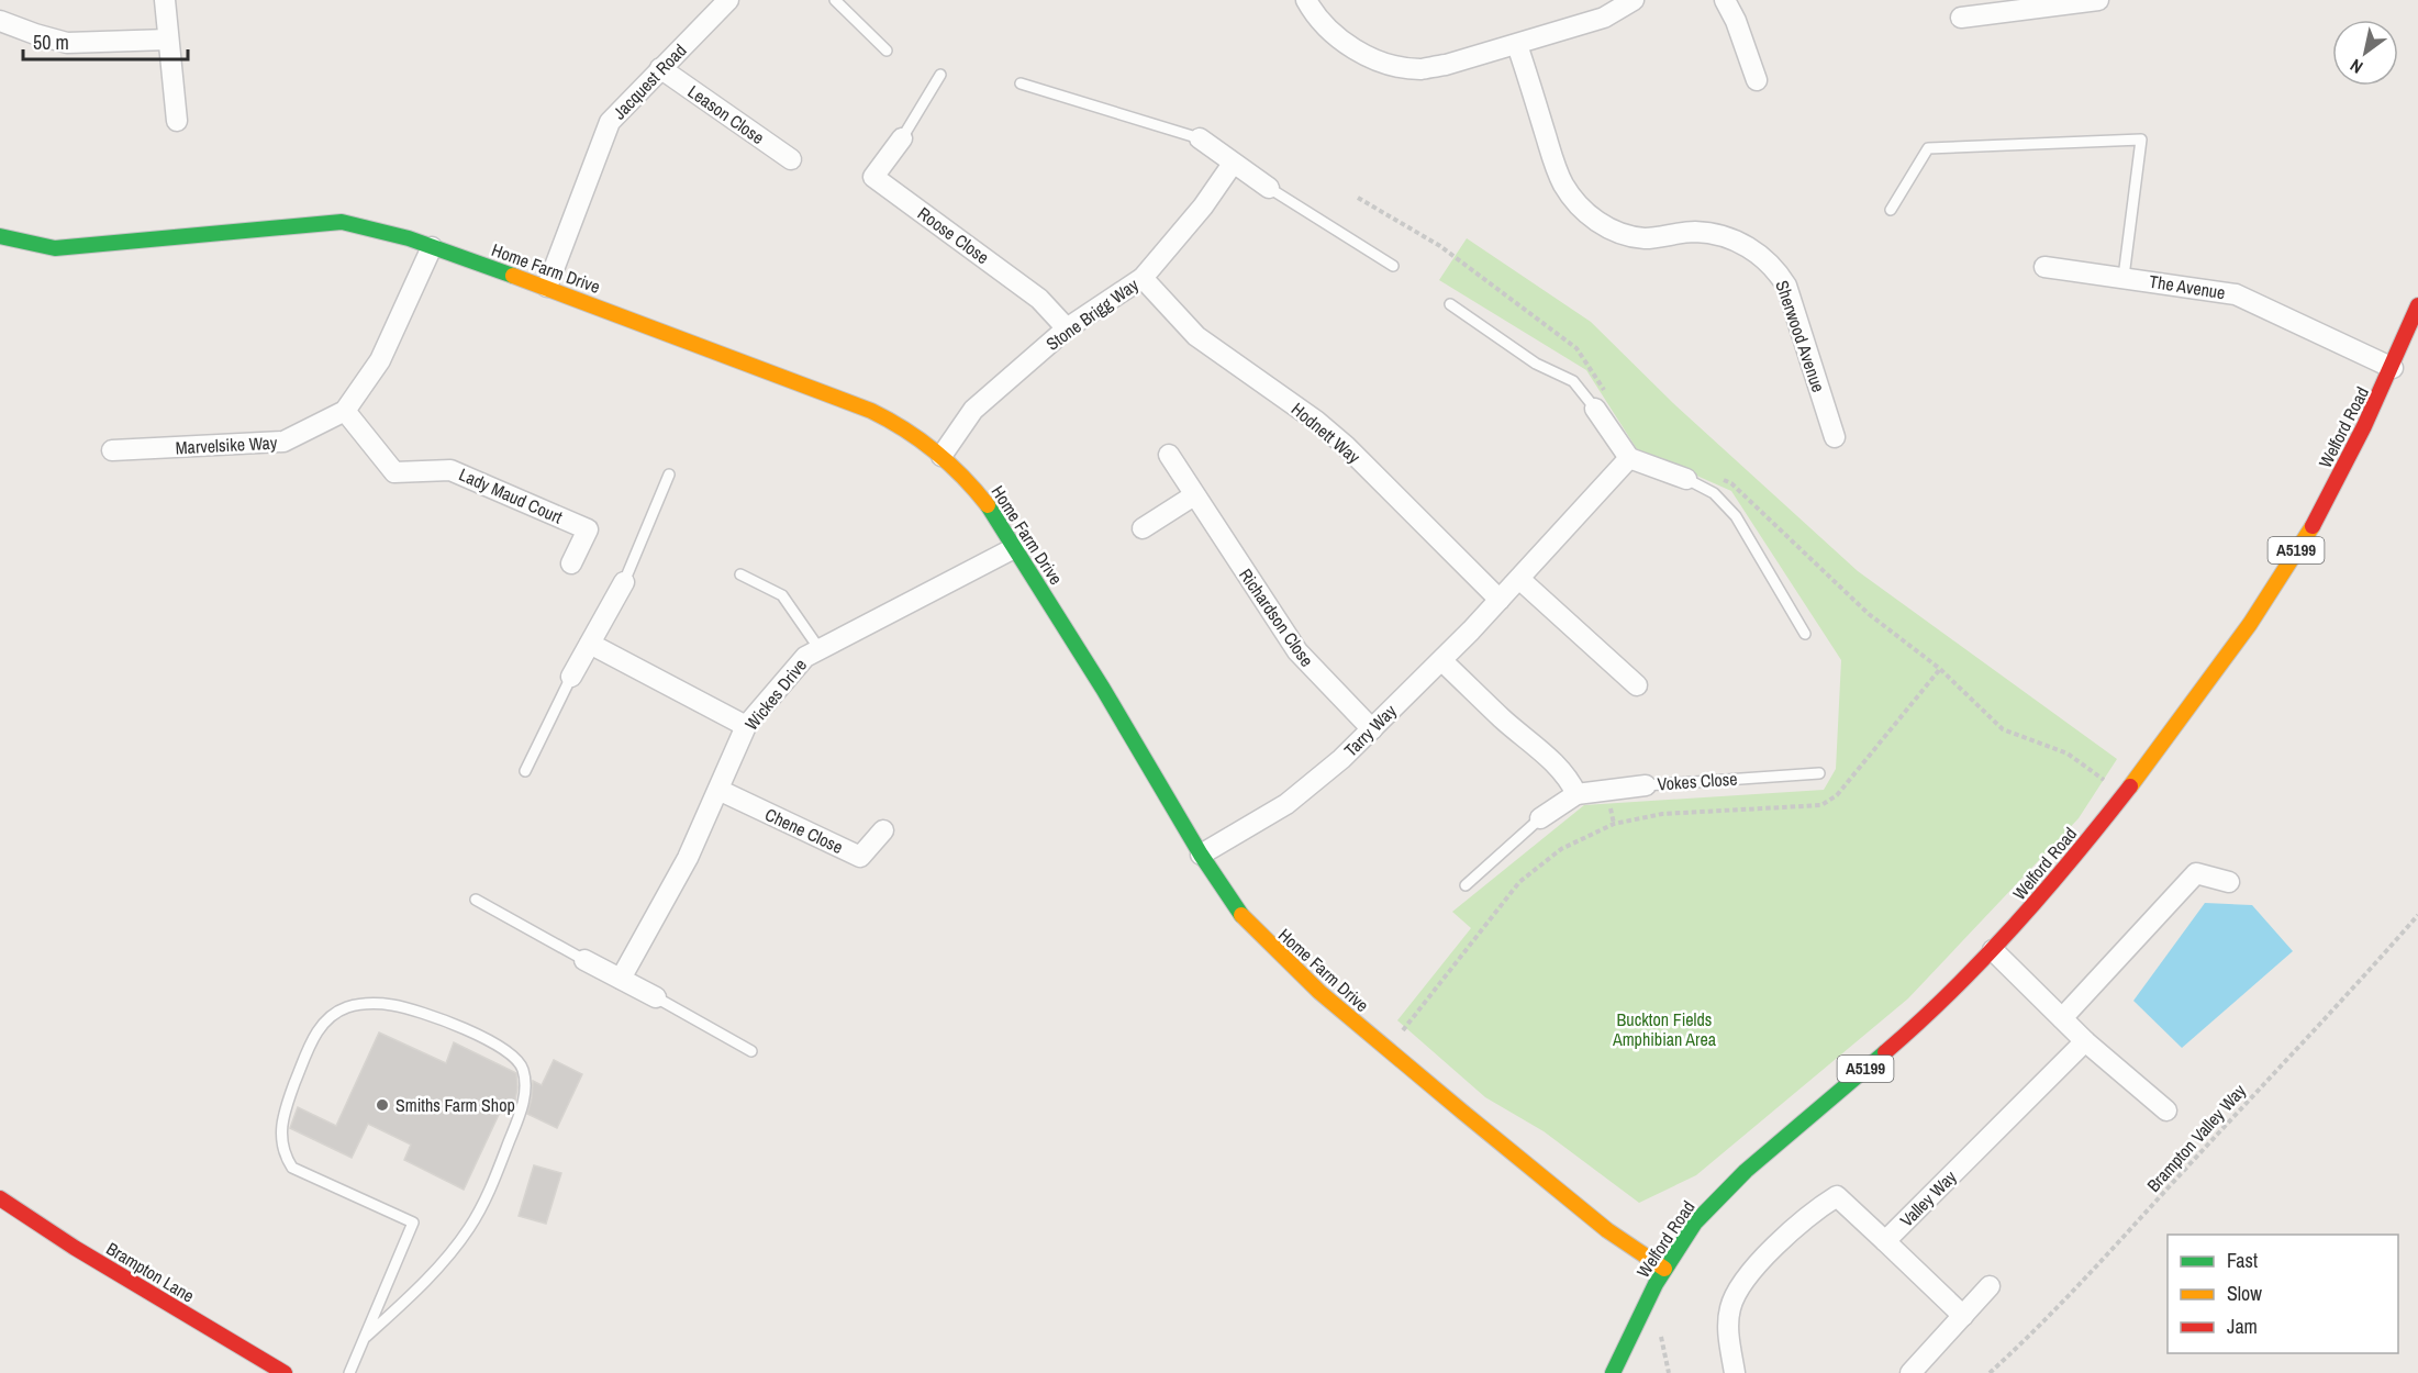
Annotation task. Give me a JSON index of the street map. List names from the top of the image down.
{
  "streets": {
    "street": [
      "Jacquest Road",
      "Leason Close",
      "Roose Close",
      "Home Farm Drive",
      "The Avenue",
      "Stone Brigg Way",
      "Sherwood Avenue",
      "Welford Road",
      "Hodnett Way",
      "Marvelsike Way",
      "Lady Maud Court",
      "A5199",
      "Richardson Close",
      "Wickes Drive",
      "Tarry Way",
      "Vokes Close",
      "Chene Close",
      "Valley Way",
      "Brampton Lane"
    ],
    "path": ["Brampton Valley Way"]
  },
  "crossings": [
    ["Jacquest Road", "Leason Close"],
    ["Jacquest Road", "Home Farm Drive"],
    ["Roose Close", "Stone Brigg Way"],
    ["Home Farm Drive", "Stone Brigg Way"],
    ["Home Farm Drive", "Welford Road"],
    ["Home Farm Drive", "Marvelsike Way"],
    ["Home Farm Drive", "Wickes Drive"],
    ["Home Farm Drive", "Tarry Way"],
    ["The Avenue", "Welford Road"],
    ["Stone Brigg Way", "Hodnett Way"],
    ["Hodnett Way", "Tarry Way"],
    ["Marvelsike Way", "Lady Maud Court"],
    ["Richardson Close", "Tarry Way"],
    ["Wickes Drive", "Chene Close"]
  ],
  "parks": ["Buckton Fields Amphibian Area"],
  "places": ["Smiths Farm Shop"],
  "legend": ["Fast", "Slow", "Jam"],
  "scale_bar": "50 m",
  "north": "bottom left"
}
